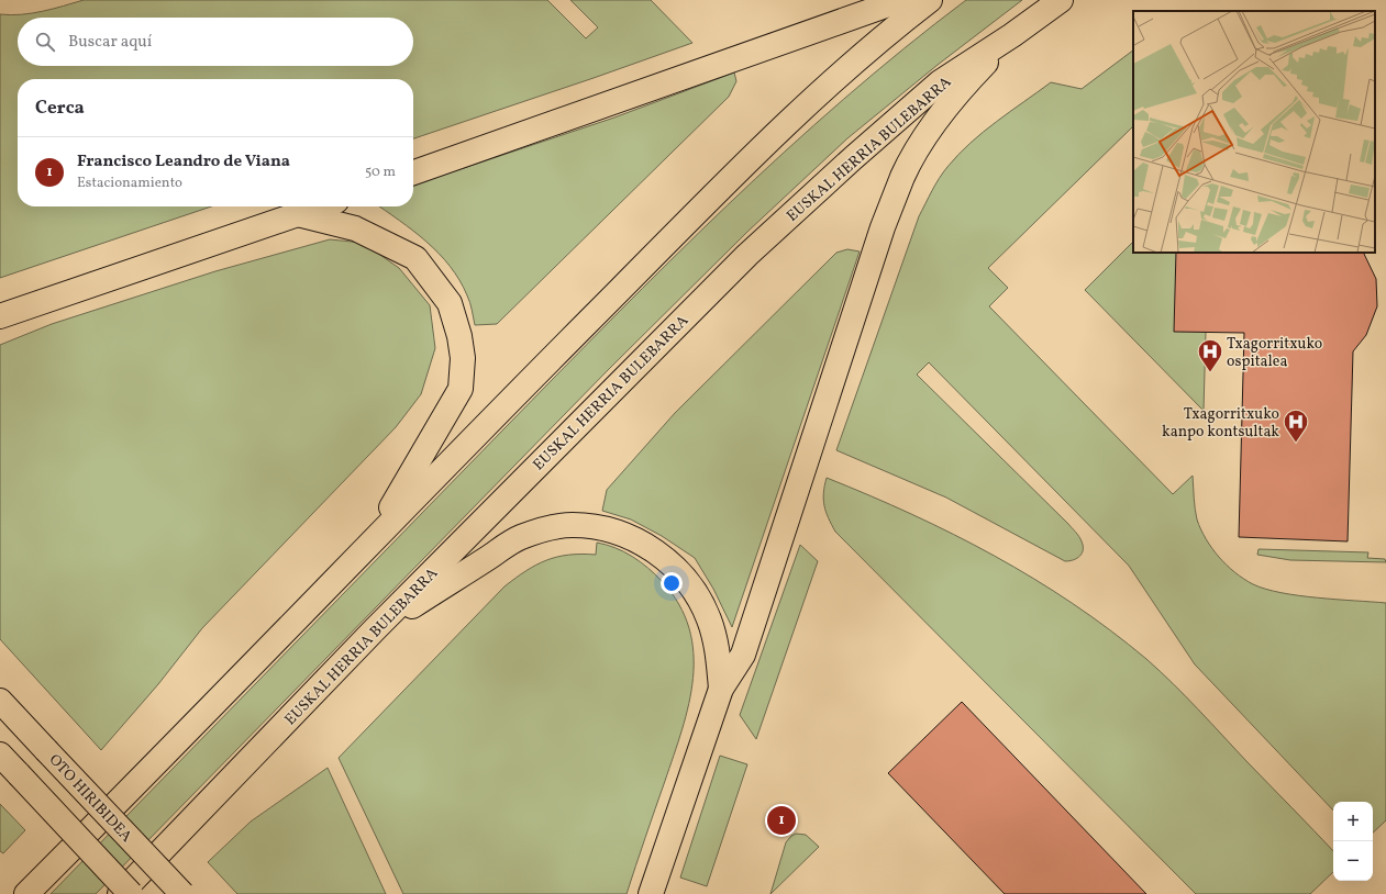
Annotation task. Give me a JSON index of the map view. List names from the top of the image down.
{
  "streets": {
    "main road": ["EUSKAL HERRIA BULEBARRA", "OTO HIRIBIDEA"]
  },
  "places": {
    "hospital": ["Txagorritxuko ospitalea", "Txagorritxuko kanpo kontsultak"]
  },
  "page": {
    "search": "Buscar aquí",
    "heading": "Cerca",
    "list": [
      {
        "mark": "1",
        "name": "Francisco Leandro de Viana",
        "note": "Estacionamiento",
        "value": "50 m"
      }
    ],
    "map_buttons": ["+", "−"],
    "pins": "1"
  }
}
